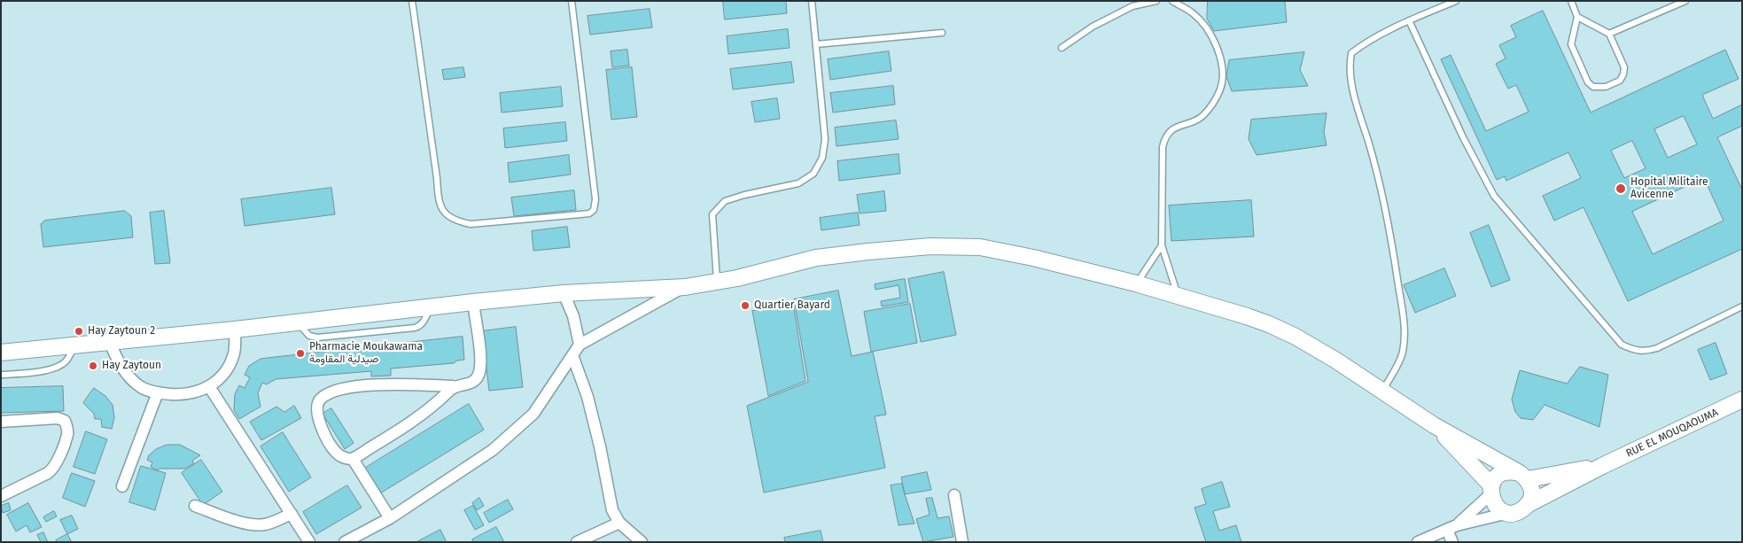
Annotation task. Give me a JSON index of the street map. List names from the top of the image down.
{
  "streets": {
    "main road": ["RUE EL MOUQAOUMA"]
  },
  "places": [
    "Hopital Militaire Avicenne",
    "Quartier Bayard",
    "Hay Zaytoun 2",
    "Pharmacie Moukawama صيدلية المقاومة",
    "Hay Zaytoun"
  ]
}
